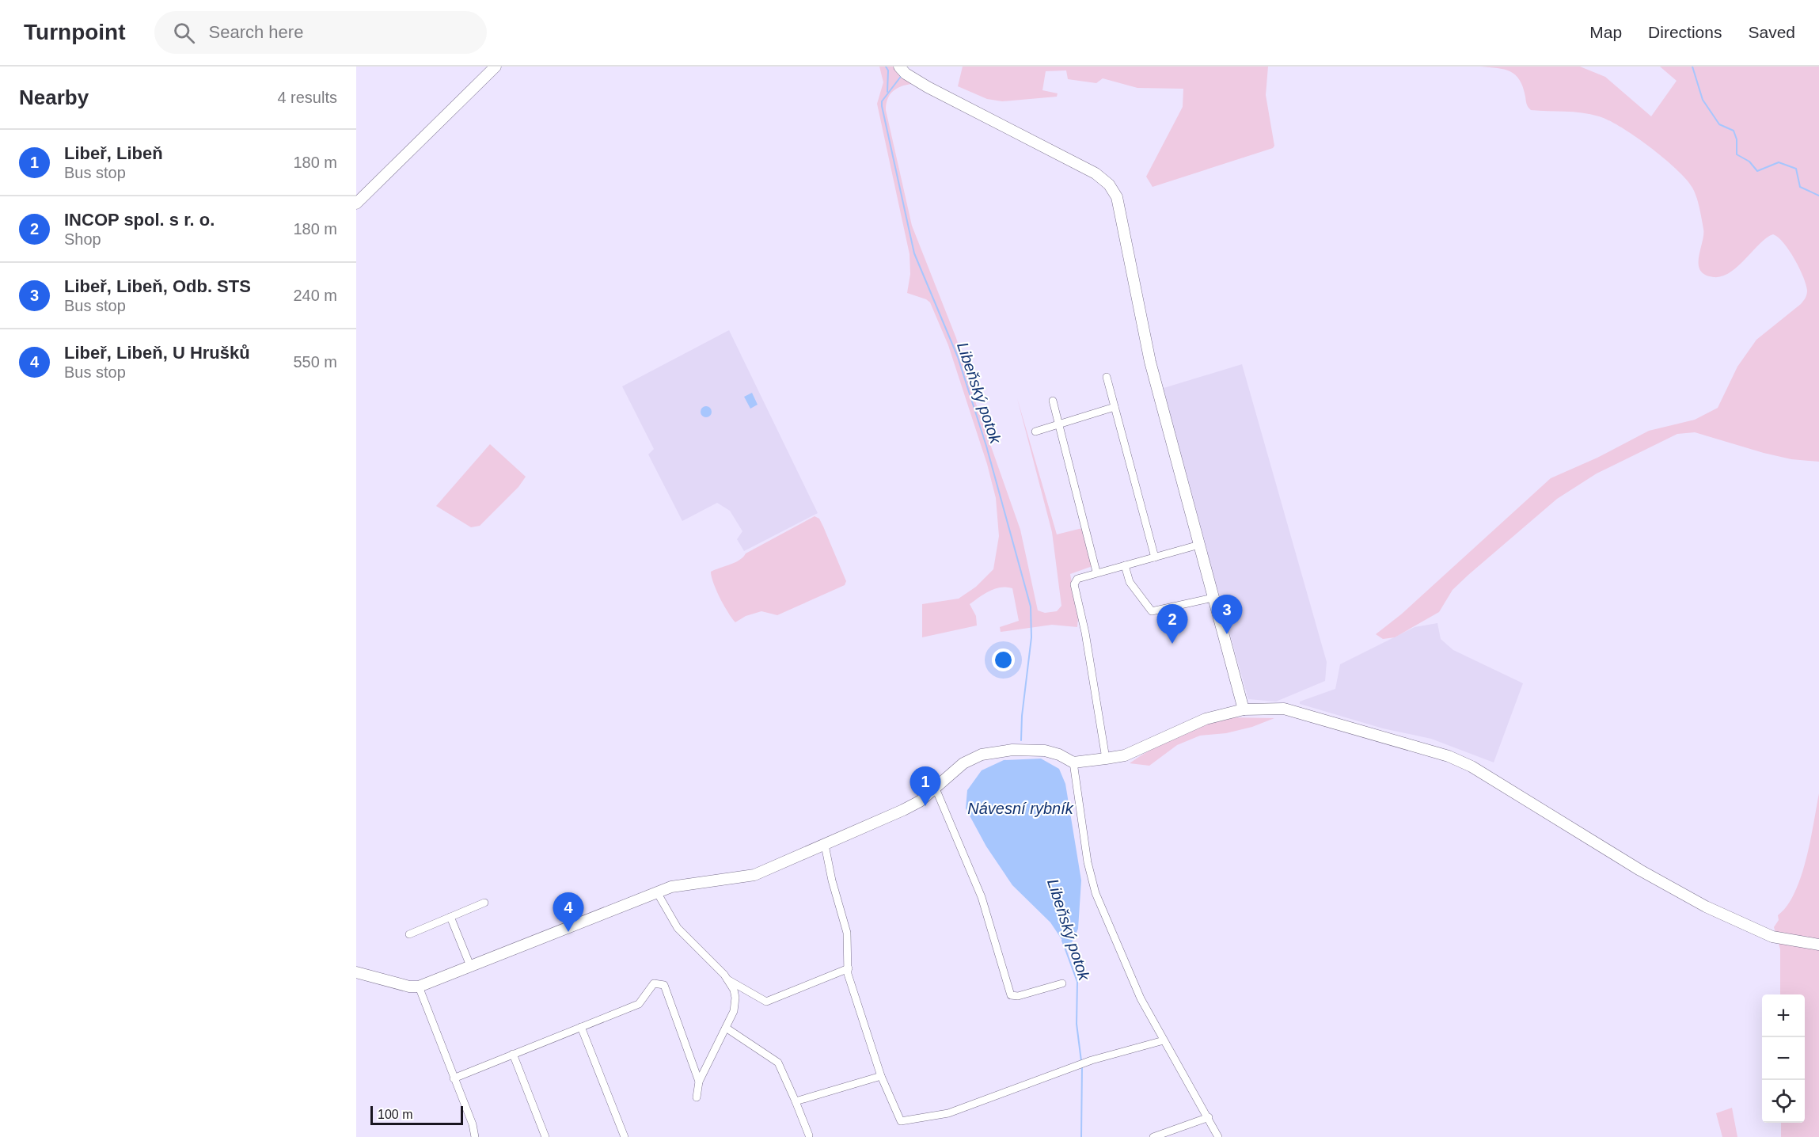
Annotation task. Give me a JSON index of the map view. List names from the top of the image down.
{
  "water": ["Libeňský potok", "Návesní rybník"],
  "scale_bar": "100 m",
  "page": {
    "header": "Turnpoint",
    "search": "Search here",
    "nav": ["Map", "Directions", "Saved"],
    "heading": ["Nearby", "4 results"],
    "list": [
      {
        "mark": "1",
        "name": "Libeř, Libeň",
        "note": "Bus stop",
        "value": "180 m"
      },
      {
        "mark": "2",
        "name": "INCOP spol. s r. o.",
        "note": "Shop",
        "value": "180 m"
      },
      {
        "mark": "3",
        "name": "Libeř, Libeň, Odb. STS",
        "note": "Bus stop",
        "value": "240 m"
      },
      {
        "mark": "4",
        "name": "Libeř, Libeň, U Hrušků",
        "note": "Bus stop",
        "value": "550 m"
      }
    ],
    "pins": [
      "3",
      "2",
      "1",
      "4"
    ],
    "map_buttons": ["+", "−"],
    "scale": "100 m"
  }
}
